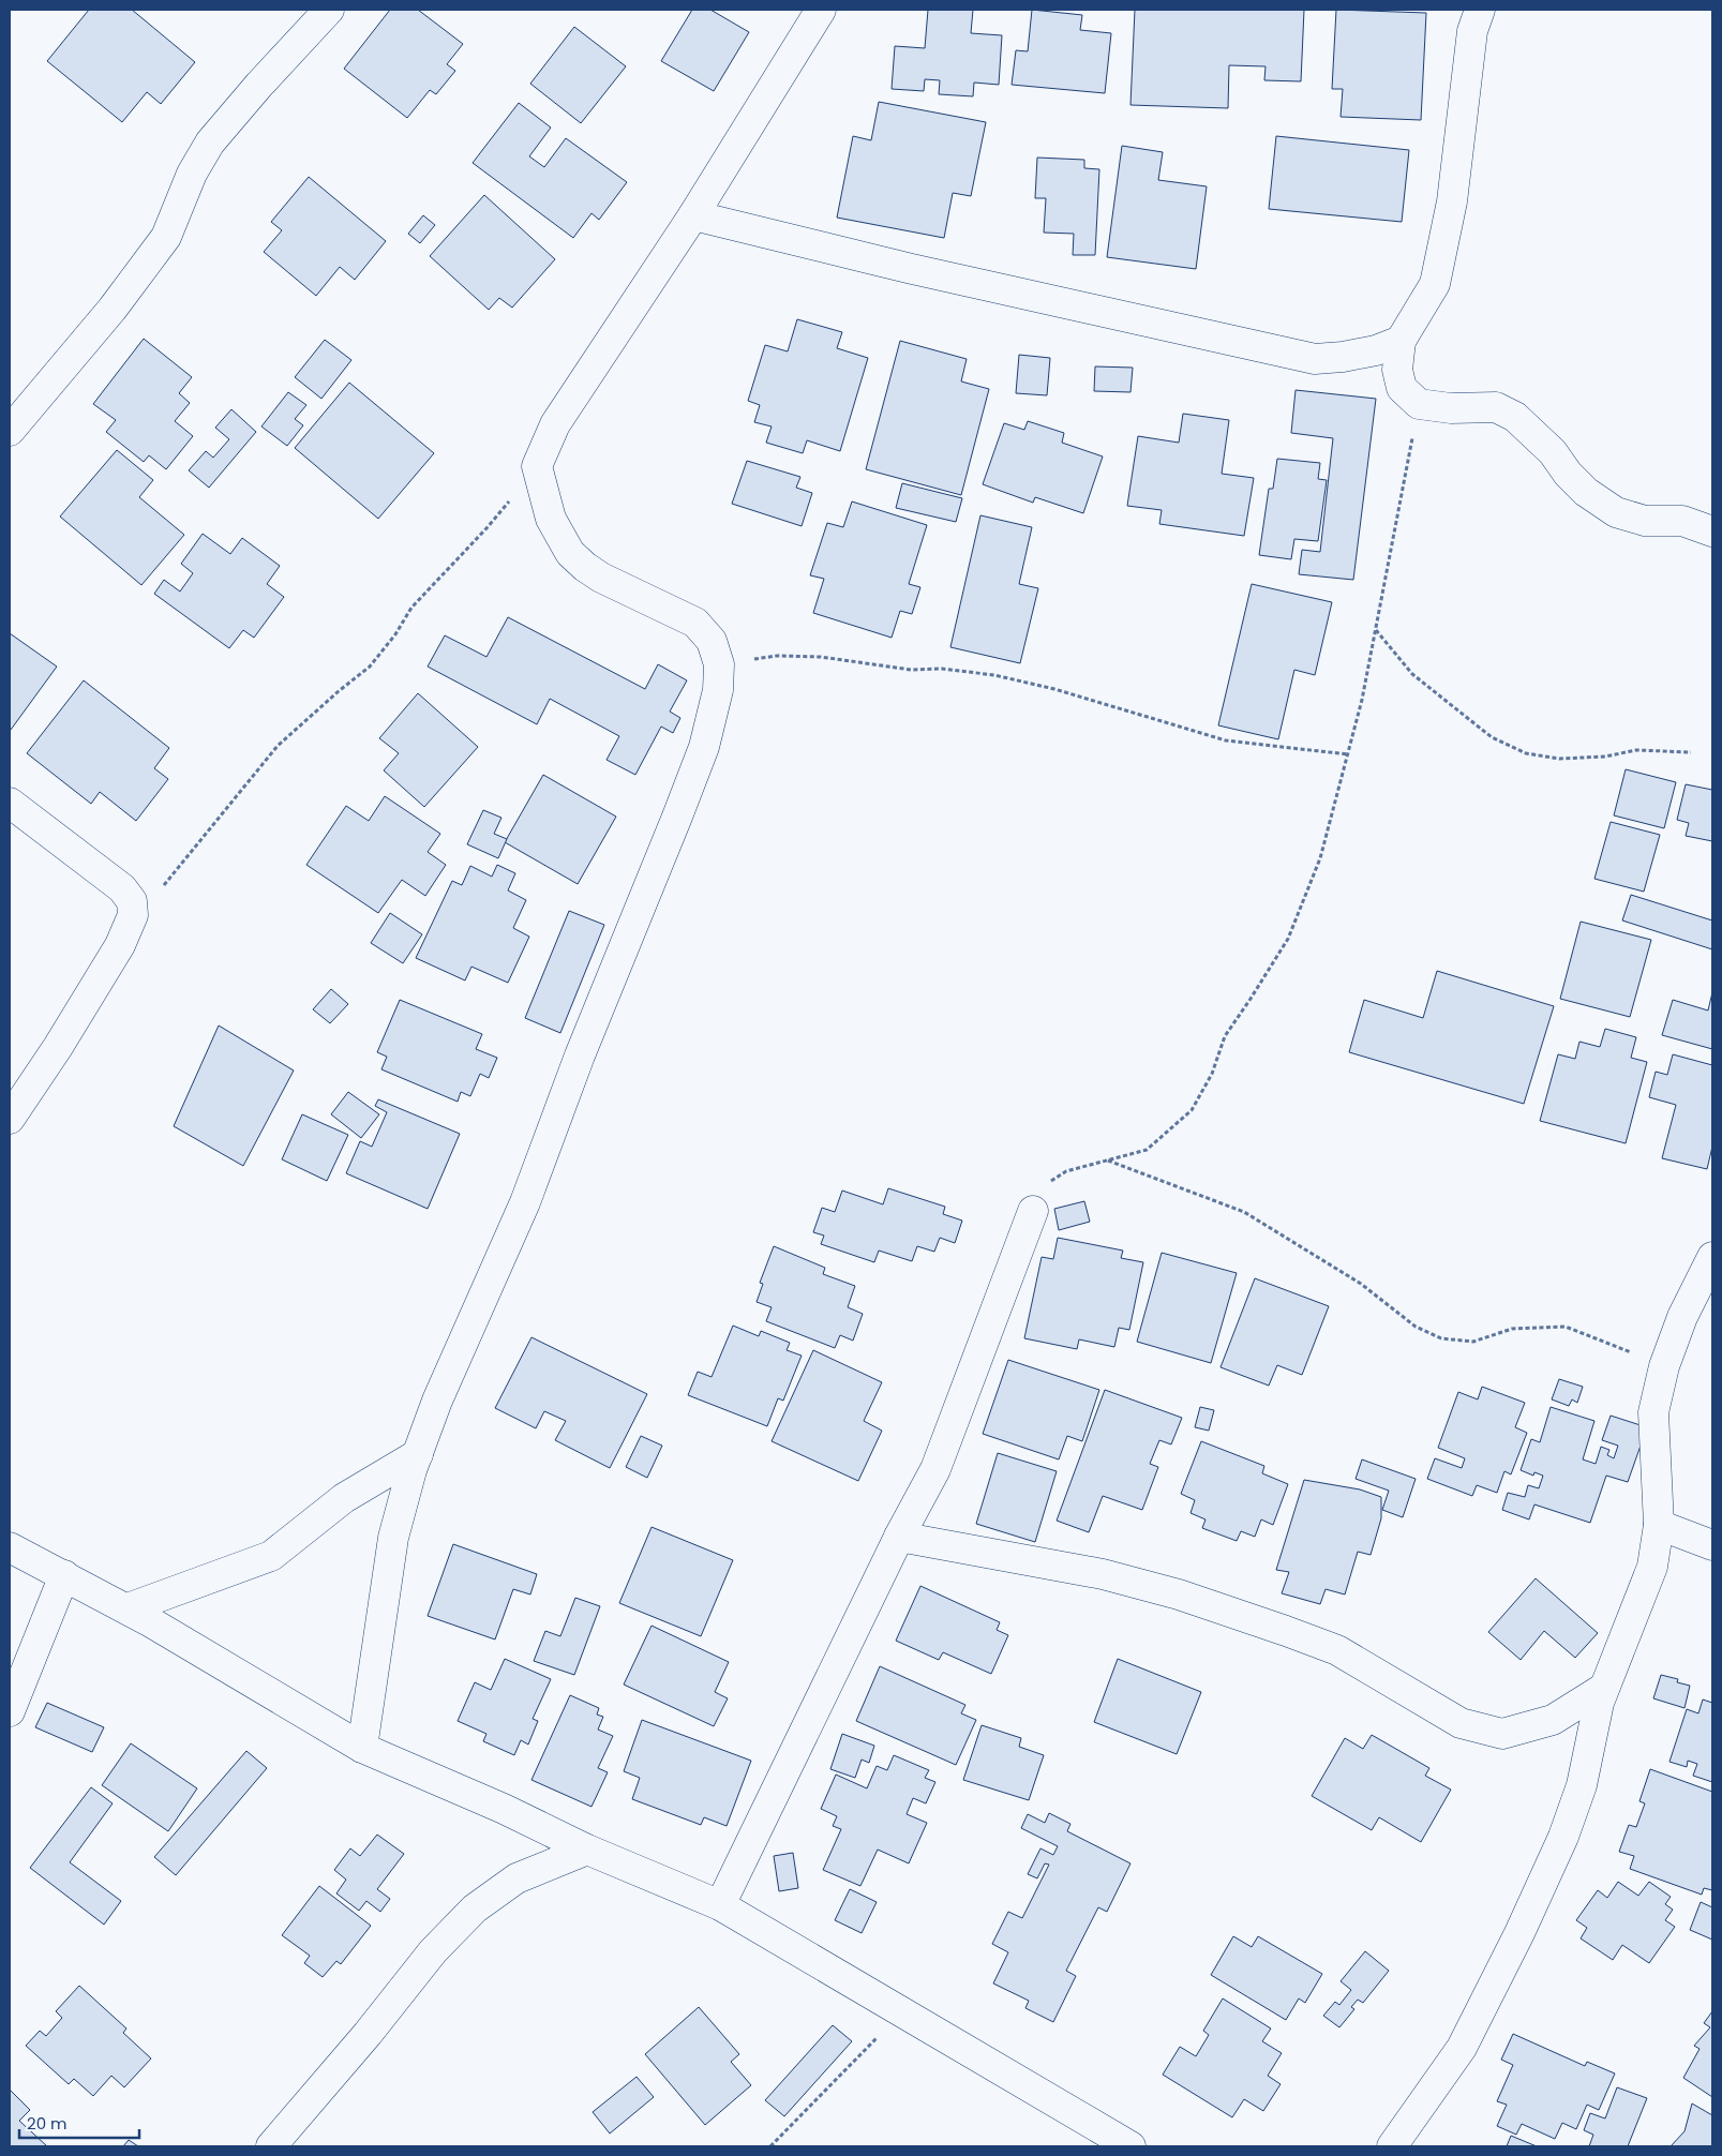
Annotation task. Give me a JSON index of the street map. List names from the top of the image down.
{
  "scale_bar": "20 m"
}
